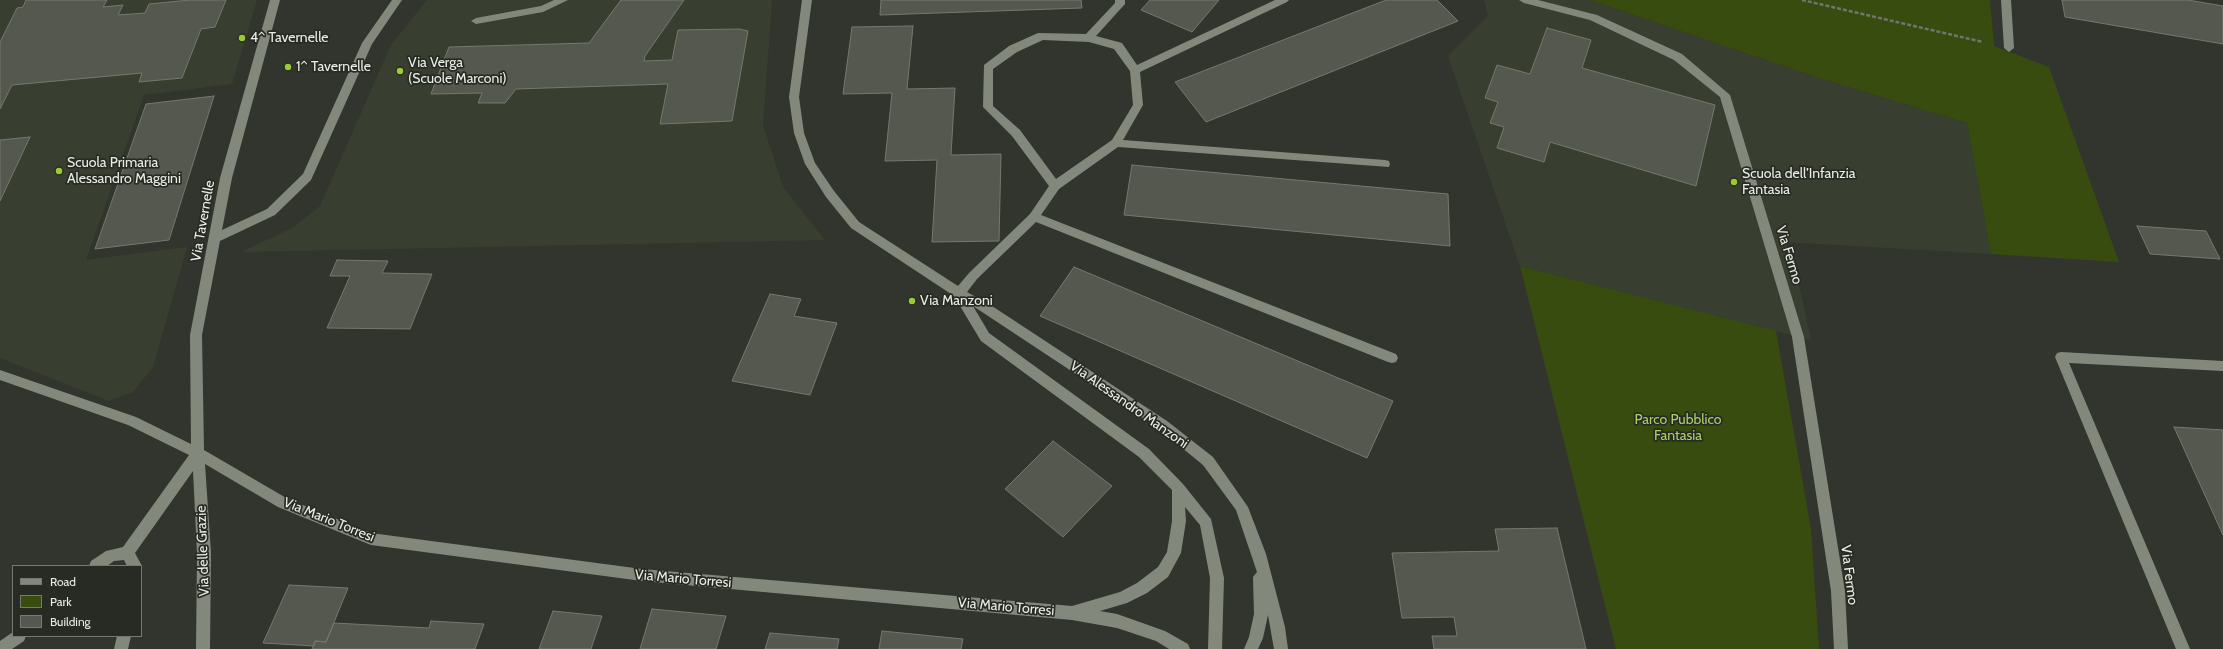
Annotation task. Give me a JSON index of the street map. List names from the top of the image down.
{
  "streets": {
    "street": [
      "Via Tavernelle",
      "Via Fermo",
      "Via Alessandro Manzoni",
      "Via Mario Torresi",
      "Via delle Grazie"
    ]
  },
  "crossings": [
    ["Via Tavernelle", "Via Mario Torresi"],
    ["Via Tavernelle", "Via delle Grazie"],
    ["Via Mario Torresi", "Via delle Grazie"]
  ],
  "parks": ["Parco Pubblico Fantasia"],
  "places": [
    "4^ Tavernelle",
    "1^ Tavernelle",
    "Via Verga (Scuole Marconi)",
    "Scuola Primaria Alessandro Maggini",
    "Scuola dell’Infanzia Fantasia",
    "Via Manzoni"
  ],
  "legend": ["Road", "Park", "Building"]
}
